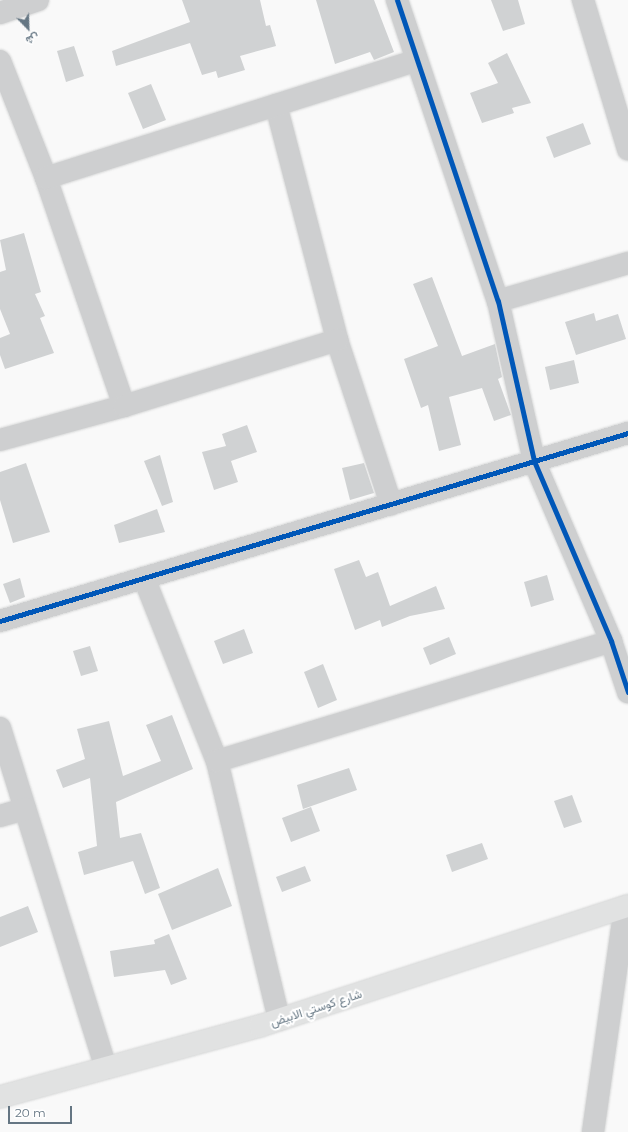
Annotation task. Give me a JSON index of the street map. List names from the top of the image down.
{
  "streets": {
    "highway": ["شارع كوستي الابيض"]
  },
  "scale_bar": "20 m",
  "north": "bottom right"
}
